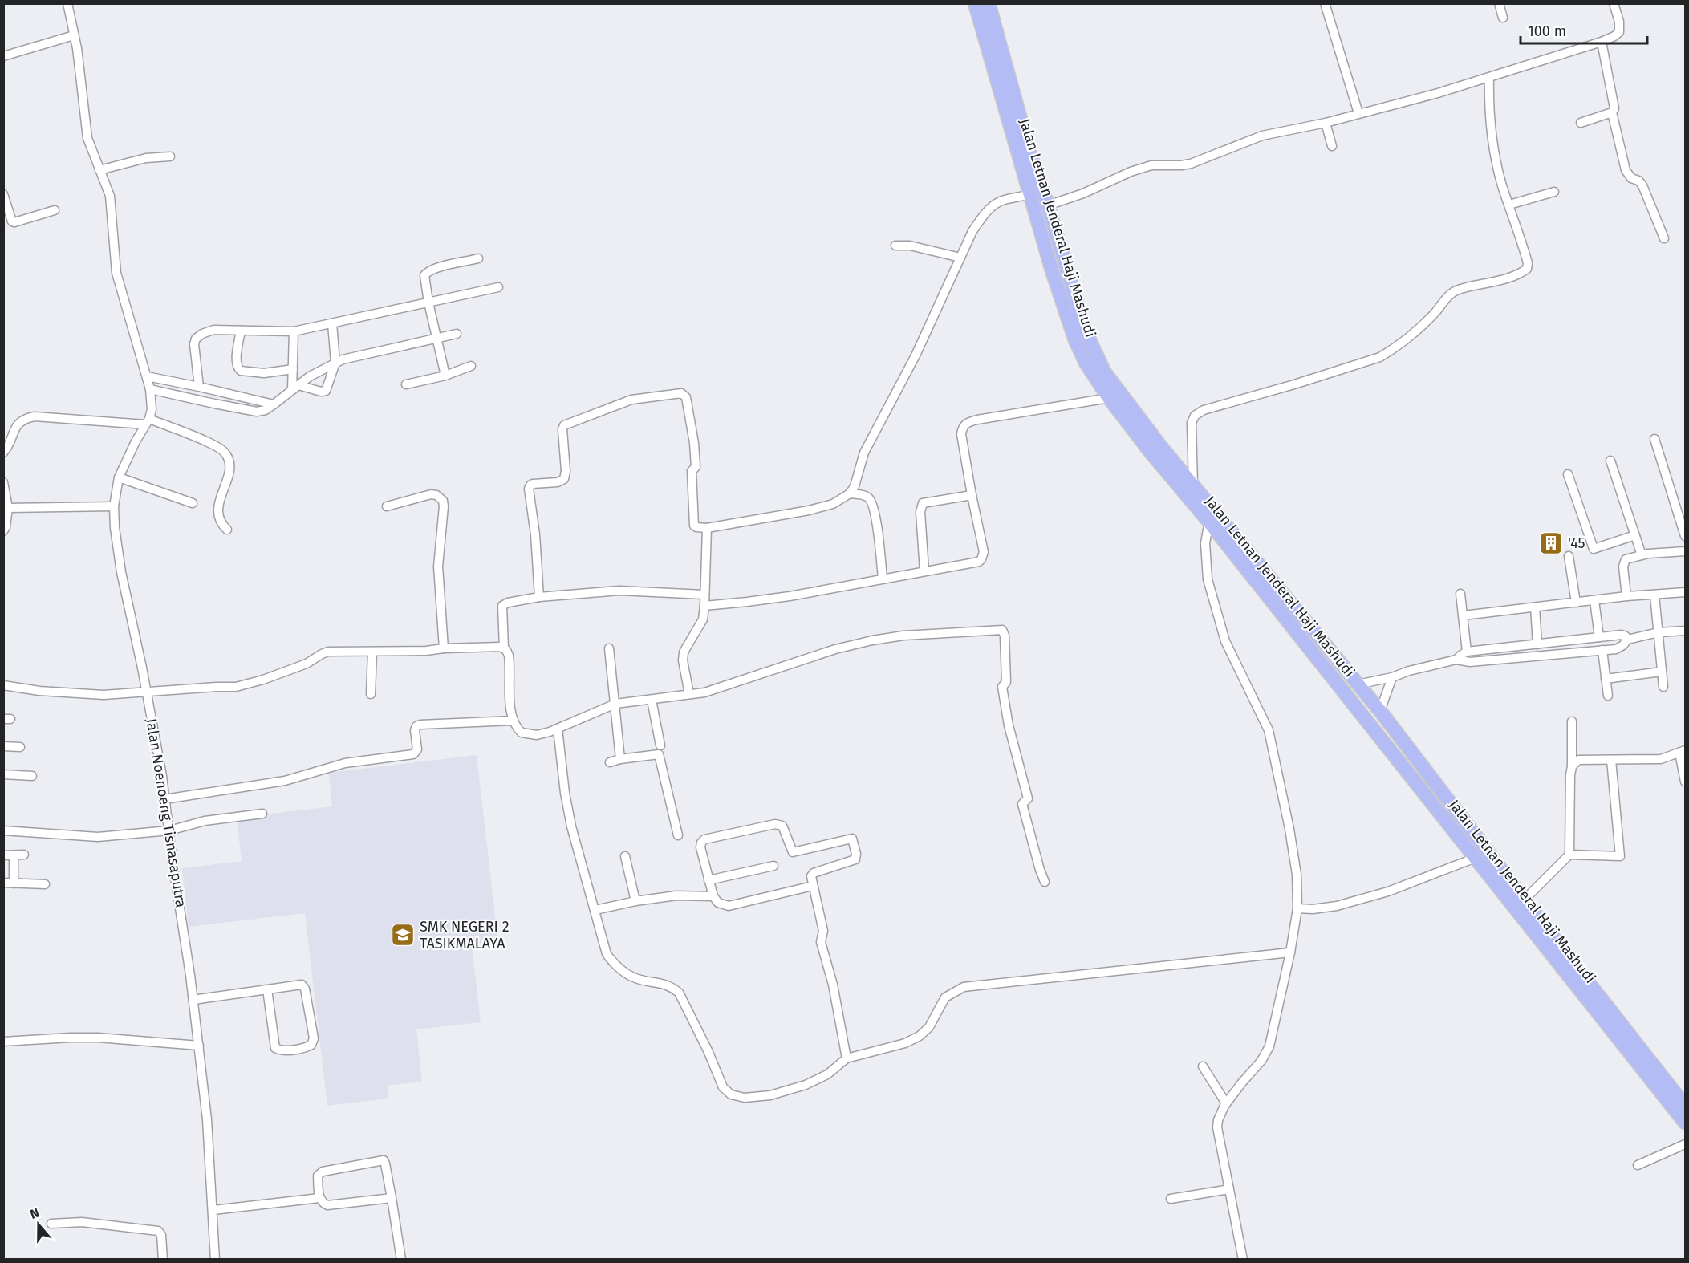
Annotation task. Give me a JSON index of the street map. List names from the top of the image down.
{
  "streets": {
    "main road": ["Jalan Letnan Jenderal Haji Mashudi"],
    "street": ["Jalan Noenoeng Tisnasaputra"]
  },
  "places": {
    "building": ["'45"],
    "school or university": ["SMK NEGERI 2 TASIKMALAYA"]
  },
  "scale_bar": "100 m",
  "north": "top"
}
